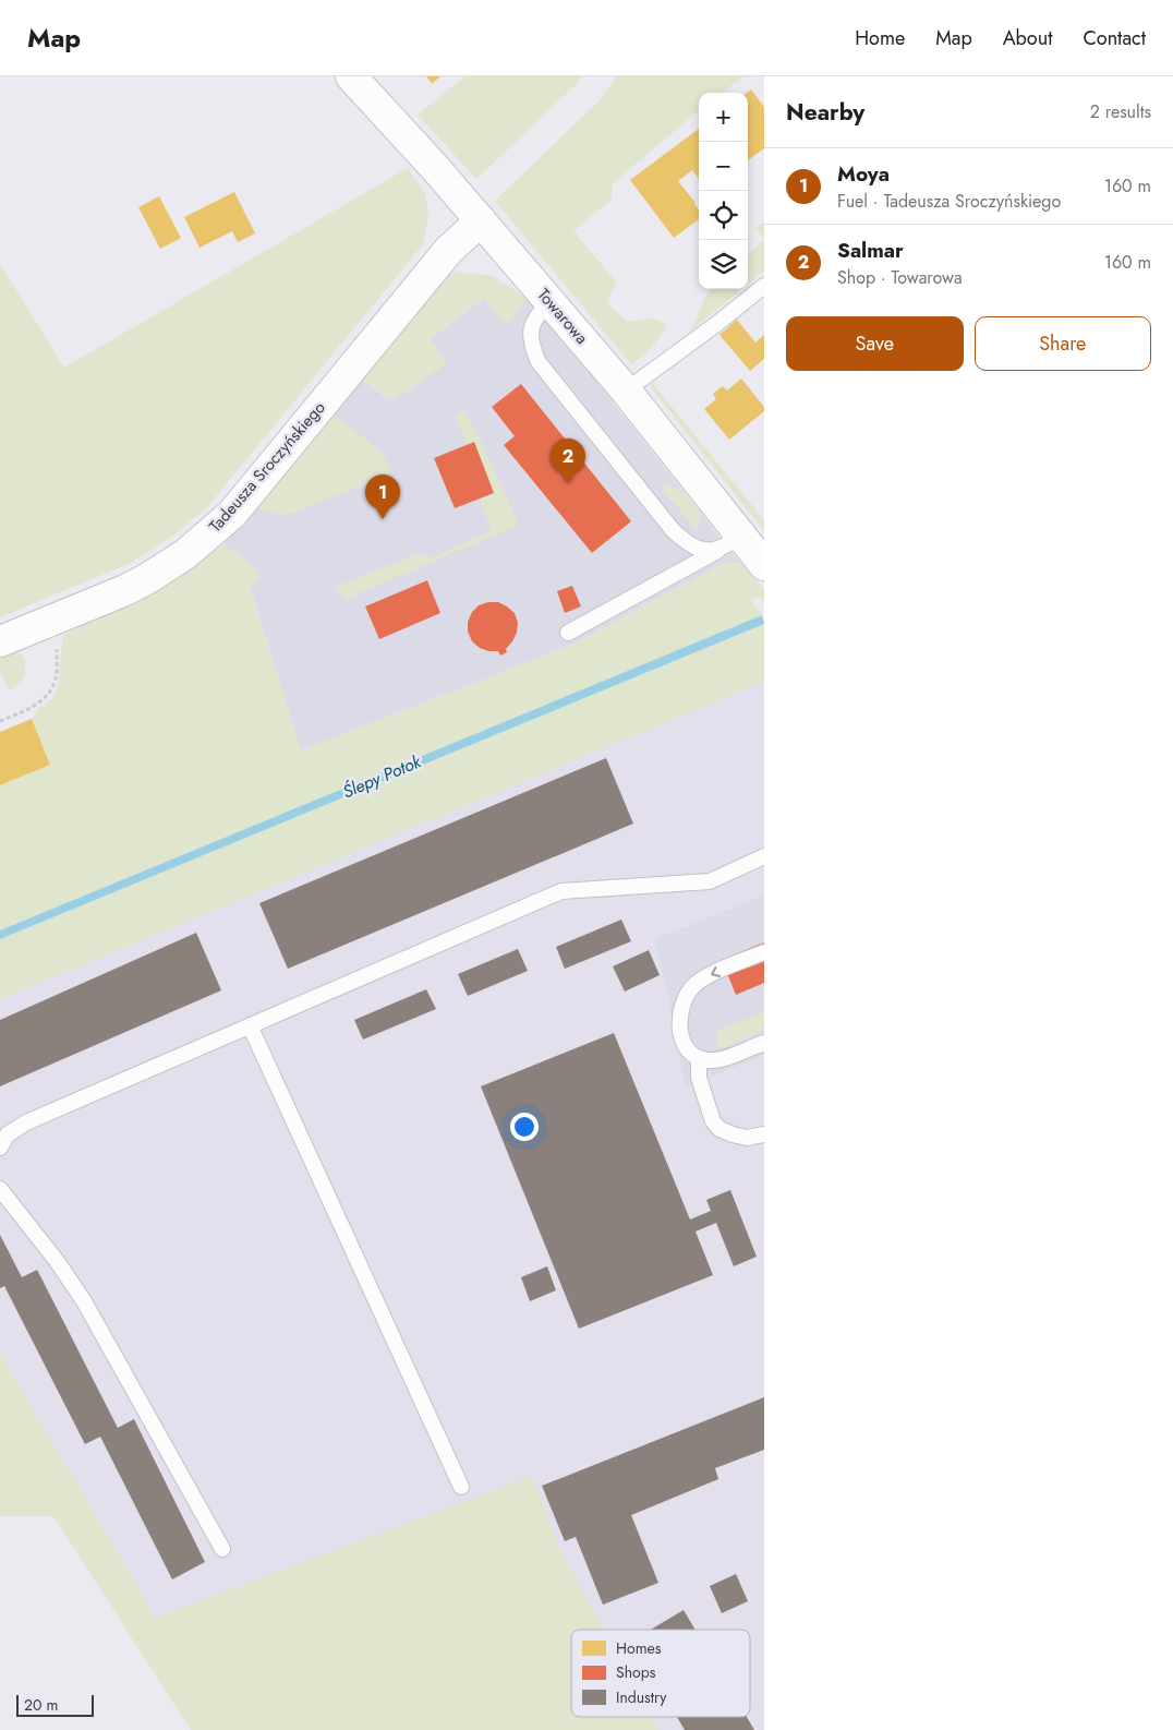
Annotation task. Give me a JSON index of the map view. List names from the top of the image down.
{
  "streets": {
    "street": ["Towarowa", "Tadeusza Sroczyńskiego"]
  },
  "crossings": [
    ["Towarowa", "Tadeusza Sroczyńskiego"]
  ],
  "water": ["Ślepy Potok"],
  "legend": ["Homes", "Shops", "Industry"],
  "scale_bar": "20 m",
  "page": {
    "header": "Map",
    "nav": [
      "Home",
      "Map",
      "About",
      "Contact"
    ],
    "heading": ["Nearby", "2 results"],
    "map_buttons": ["+", "−"],
    "list": [
      {
        "mark": "1",
        "name": "Moya",
        "note": "Fuel · Tadeusza Sroczyńskiego",
        "value": "160 m"
      },
      {
        "mark": "2",
        "name": "Salmar",
        "note": "Shop · Towarowa",
        "value": "160 m"
      }
    ],
    "buttons": ["Save", "Share"],
    "pins": ["2", "1"],
    "scale": "20 m"
  }
}
